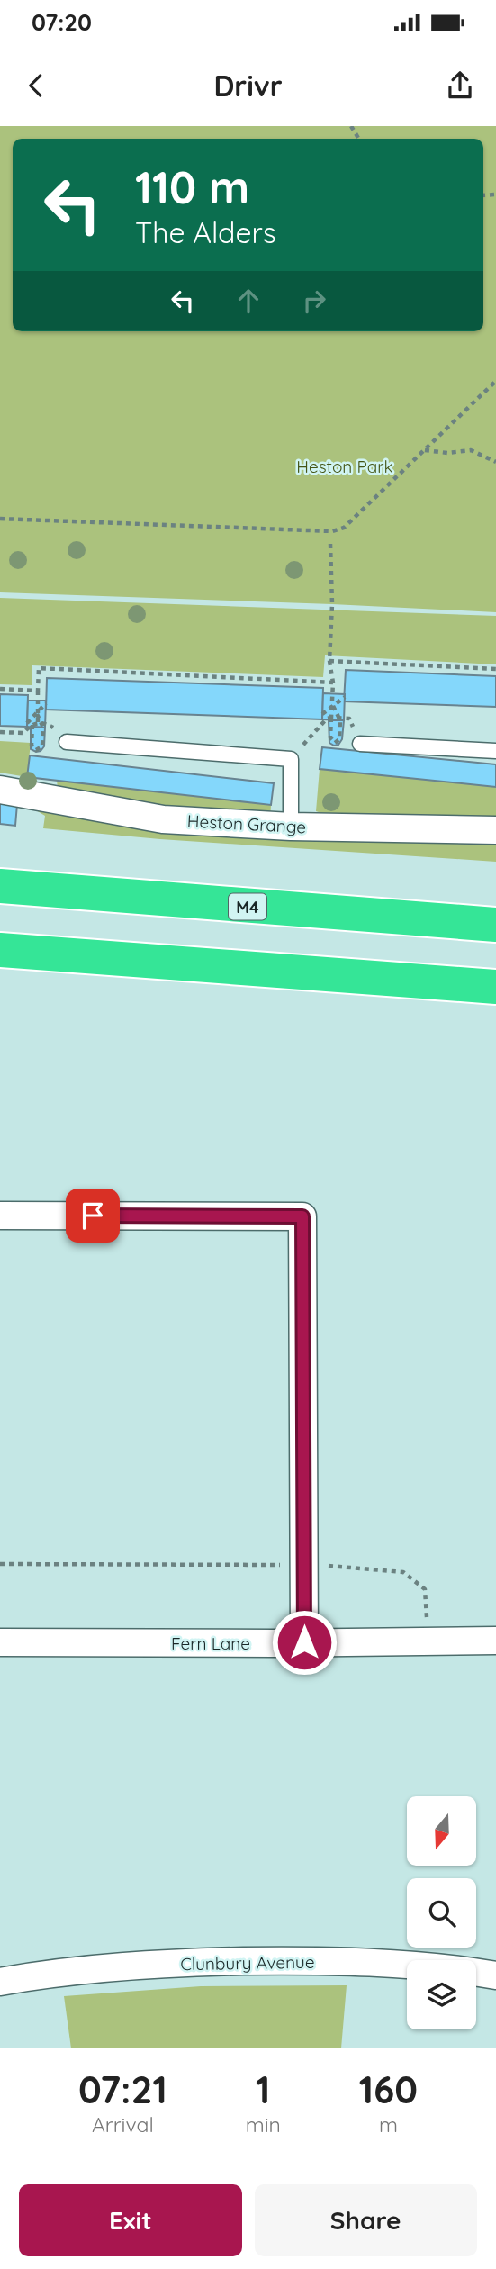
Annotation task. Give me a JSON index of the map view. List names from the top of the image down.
{
  "streets": {
    "highway": ["M4"],
    "street": ["Heston Grange", "Fern Lane", "Clunbury Avenue"]
  },
  "parks": ["Heston Park"],
  "north": "bottom",
  "page": {
    "status": "07:20",
    "header": "Drivr",
    "turn": ["110 m", "The Alders"],
    "eta": [
      "07:21",
      "Arrival",
      "1",
      "min",
      "160",
      "m"
    ],
    "buttons": ["Exit", "Share"]
  }
}
